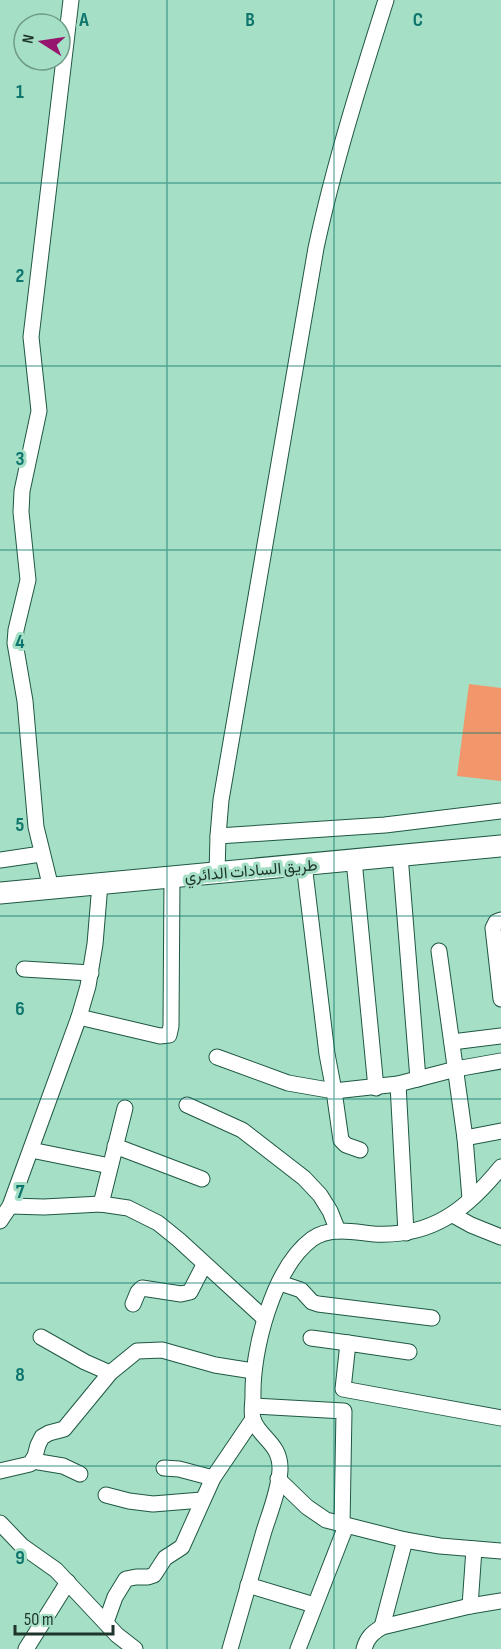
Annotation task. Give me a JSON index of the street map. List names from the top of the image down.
{
  "streets": {
    "main road": ["طريق السادات الدائري"]
  },
  "scale_bar": "50 m",
  "north": "left",
  "grid": {
    "columns": ["A", "B", "C"],
    "rows": [
      "1",
      "2",
      "3",
      "4",
      "5",
      "6",
      "7",
      "8",
      "9"
    ]
  }
}
